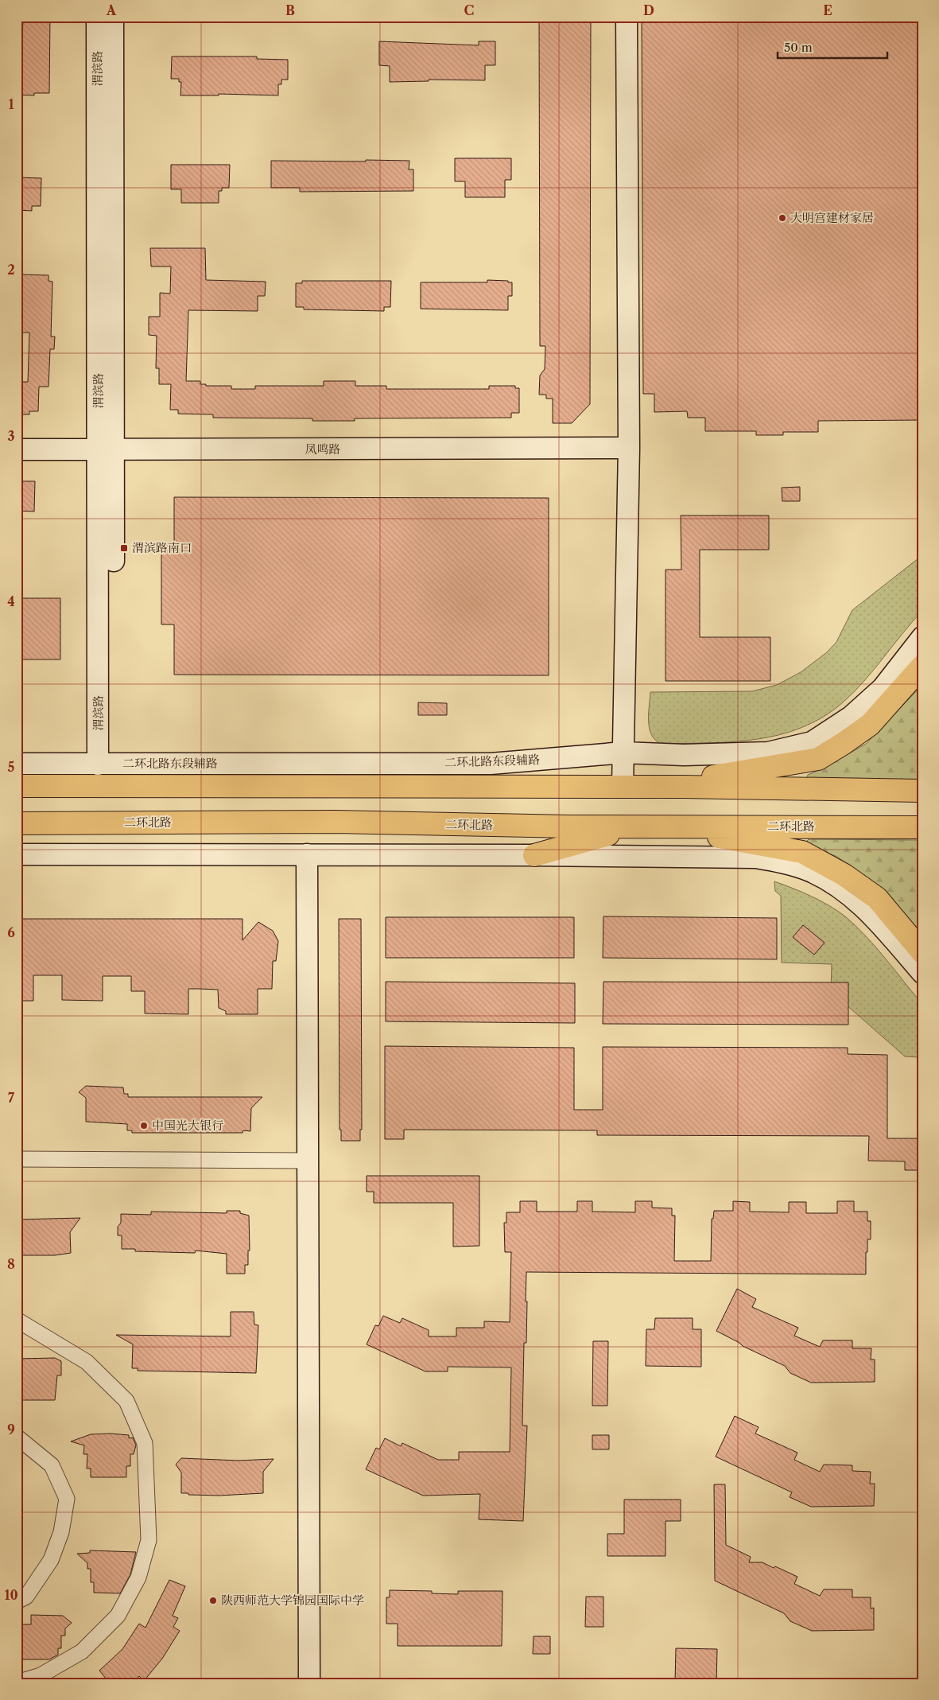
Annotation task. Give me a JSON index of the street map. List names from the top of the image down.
{
  "streets": {
    "highway": ["二环北路"],
    "street": ["渭滨路", "凤鸣路", "二环北路东段辅路"]
  },
  "crossings": [
    ["渭滨路", "凤鸣路"],
    ["渭滨路", "二环北路东段辅路"]
  ],
  "places": {
    "other": ["大明宫建材家居", "中国光大银行", "陕西师范大学锦园国际中学"],
    "transit": ["渭滨路南口"]
  },
  "scale_bar": "50 m",
  "grid": {
    "columns": [
      "A",
      "B",
      "C",
      "D",
      "E"
    ],
    "rows": [
      "1",
      "2",
      "3",
      "4",
      "5",
      "6",
      "7",
      "8",
      "9",
      "10"
    ]
  }
}
